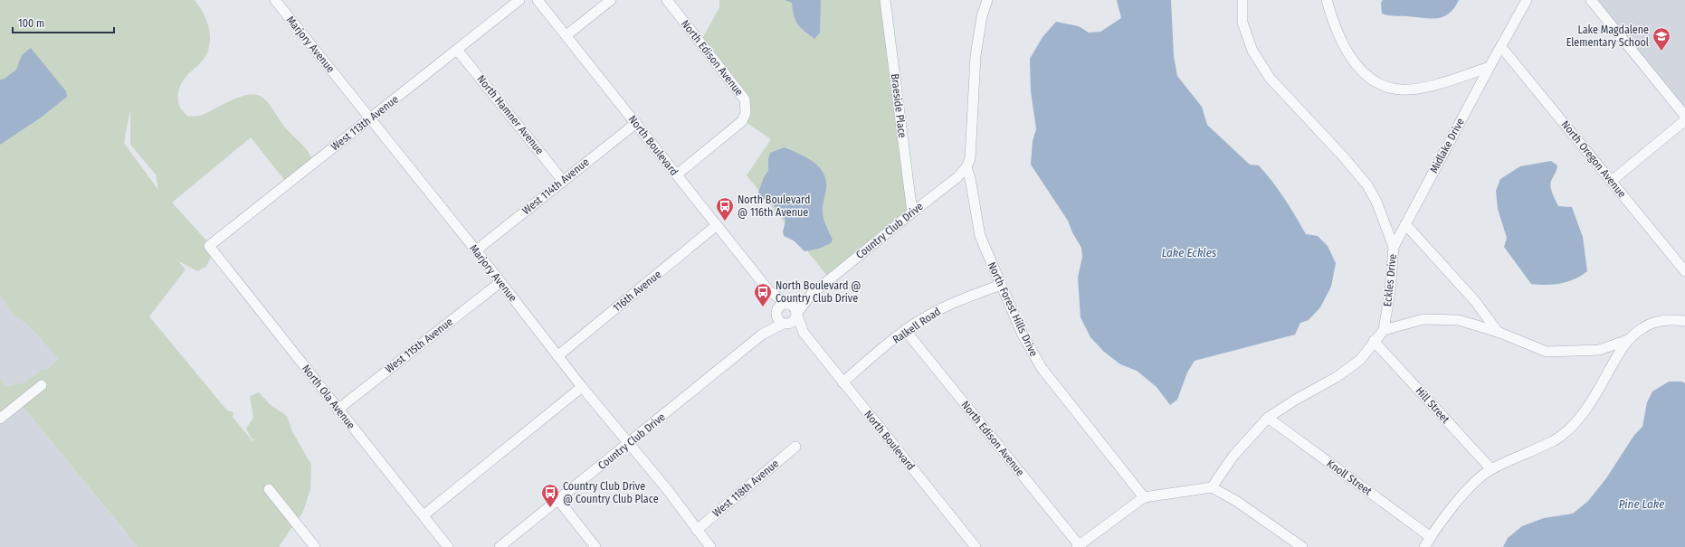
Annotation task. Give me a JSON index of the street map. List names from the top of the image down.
{
  "streets": {
    "street": [
      "Marjory Avenue",
      "North Edison Avenue",
      "Braeside Place",
      "North Hamner Avenue",
      "West 113th Avenue",
      "North Boulevard",
      "Midlake Drive",
      "North Oregon Avenue",
      "West 114th Avenue",
      "Country Club Drive",
      "Eckles Drive",
      "116th Avenue",
      "North Forest Hills Drive",
      "Ralkell Road",
      "West 115th Avenue",
      "North Ola Avenue",
      "Hill Street",
      "Knoll Street",
      "West 118th Avenue"
    ]
  },
  "crossings": [
    ["Marjory Avenue", "West 113th Avenue"],
    ["Marjory Avenue", "West 114th Avenue"],
    ["Marjory Avenue", "Country Club Drive"],
    ["Marjory Avenue", "116th Avenue"],
    ["Marjory Avenue", "West 115th Avenue"],
    ["Marjory Avenue", "West 118th Avenue"],
    ["North Edison Avenue", "North Boulevard"],
    ["North Edison Avenue", "Ralkell Road"],
    ["Braeside Place", "Country Club Drive"],
    ["North Hamner Avenue", "West 113th Avenue"],
    ["North Hamner Avenue", "West 114th Avenue"],
    ["West 113th Avenue", "North Ola Avenue"],
    ["North Boulevard", "West 114th Avenue"],
    ["North Boulevard", "Country Club Drive"],
    ["North Boulevard", "116th Avenue"],
    ["North Boulevard", "Ralkell Road"],
    ["Midlake Drive", "Eckles Drive"],
    ["Country Club Drive", "North Forest Hills Drive"],
    ["Eckles Drive", "Hill Street"],
    ["Eckles Drive", "Knoll Street"],
    ["North Forest Hills Drive", "Ralkell Road"],
    ["West 115th Avenue", "North Ola Avenue"]
  ],
  "water": ["Lake Eckles", "Pine Lake"],
  "places": {
    "school or university": ["Lake Magdalene Elementary School"],
    "bus stop": ["North Boulevard @ 116th Avenue", "North Boulevard @ Country Club Drive", "Country Club Drive @ Country Club Place"]
  },
  "scale_bar": "100 m"
}
